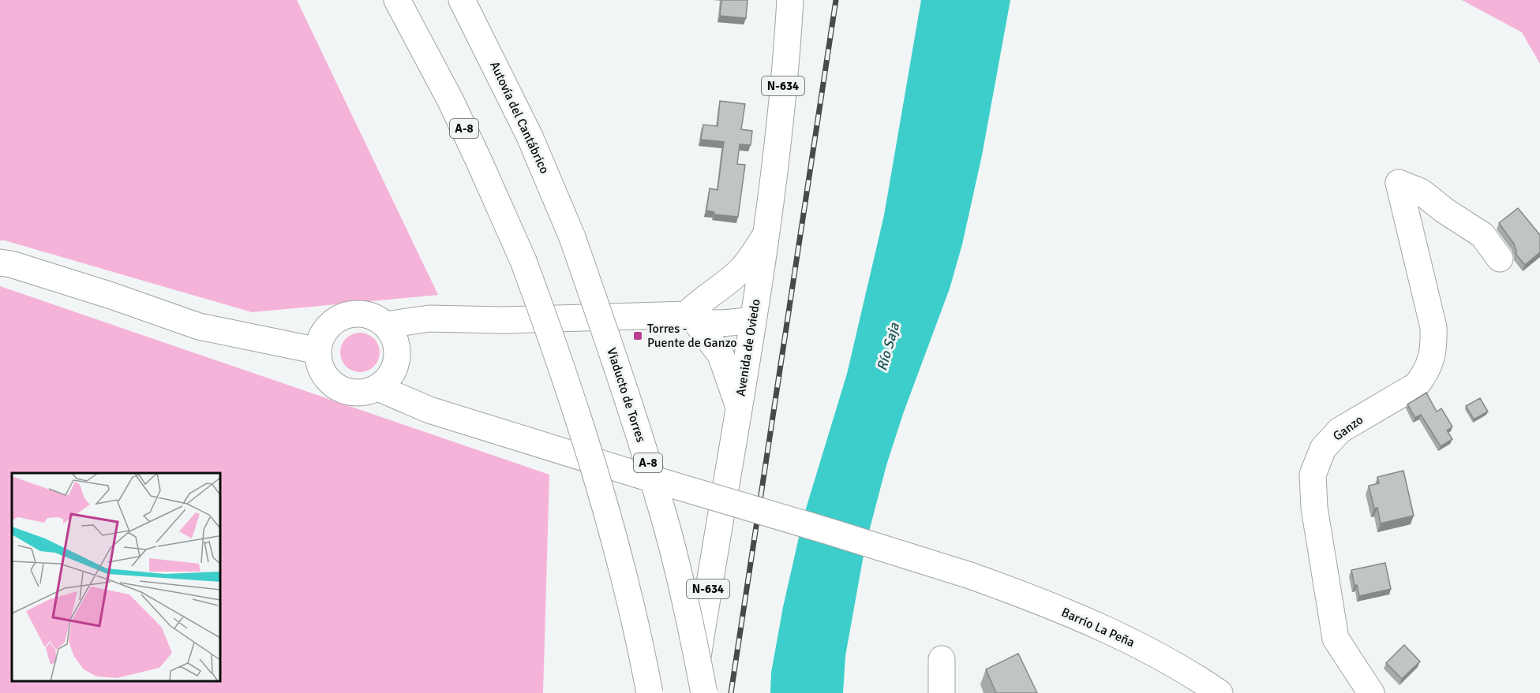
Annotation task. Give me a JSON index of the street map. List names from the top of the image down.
{
  "streets": {
    "main road": [
      "N-634",
      "Autovía del Cantábrico",
      "A-8",
      "Avenida de Oviedo",
      "Viaducto de Torres",
      "Ganzo",
      "Barrio La Peña"
    ]
  },
  "crossings": [
    ["Autovía del Cantábrico", "Viaducto de Torres"]
  ],
  "water": ["Río Saja"],
  "places": {
    "transit": ["Torres - Puente de Ganzo"]
  }
}
